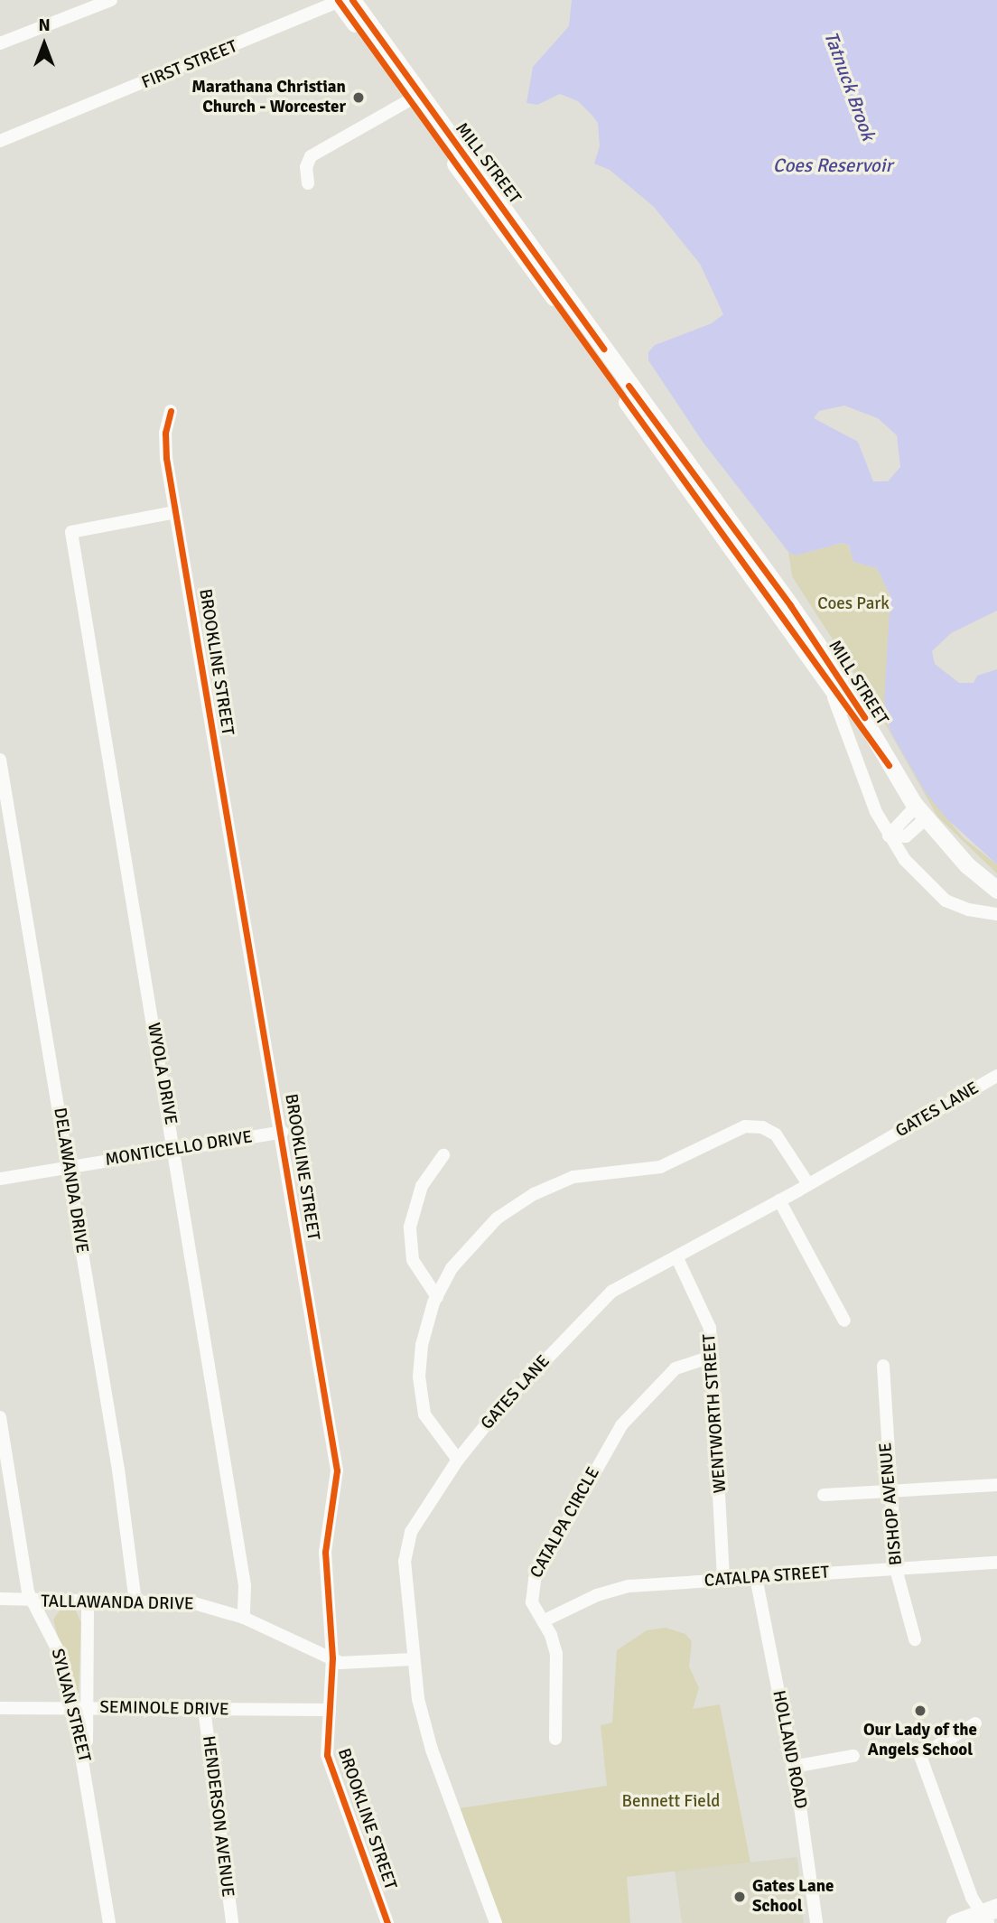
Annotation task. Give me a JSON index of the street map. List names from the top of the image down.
{
  "streets": {
    "main road": ["MILL STREET"],
    "street": [
      "FIRST STREET",
      "BROOKLINE STREET",
      "WYOLA DRIVE",
      "GATES LANE",
      "MONTICELLO DRIVE",
      "DELAWANDA DRIVE",
      "WENTWORTH STREET",
      "BISHOP AVENUE",
      "CATALPA CIRCLE",
      "CATALPA STREET",
      "TALLAWANDA DRIVE",
      "SYLVAN STREET",
      "SEMINOLE DRIVE",
      "HOLLAND ROAD",
      "HENDERSON AVENUE"
    ]
  },
  "crossings": [
    ["FIRST STREET", "MILL STREET"],
    ["BROOKLINE STREET", "WYOLA DRIVE"],
    ["BROOKLINE STREET", "MONTICELLO DRIVE"],
    ["BROOKLINE STREET", "TALLAWANDA DRIVE"],
    ["BROOKLINE STREET", "SEMINOLE DRIVE"],
    ["WYOLA DRIVE", "MONTICELLO DRIVE"],
    ["WYOLA DRIVE", "TALLAWANDA DRIVE"],
    ["GATES LANE", "WENTWORTH STREET"],
    ["GATES LANE", "TALLAWANDA DRIVE"],
    ["MONTICELLO DRIVE", "DELAWANDA DRIVE"],
    ["DELAWANDA DRIVE", "TALLAWANDA DRIVE"],
    ["WENTWORTH STREET", "CATALPA CIRCLE"],
    ["WENTWORTH STREET", "CATALPA STREET"],
    ["BISHOP AVENUE", "CATALPA STREET"],
    ["CATALPA CIRCLE", "CATALPA STREET"],
    ["CATALPA STREET", "HOLLAND ROAD"],
    ["TALLAWANDA DRIVE", "SYLVAN STREET"],
    ["SYLVAN STREET", "SEMINOLE DRIVE"],
    ["SEMINOLE DRIVE", "HENDERSON AVENUE"]
  ],
  "water": ["Tatnuck Brook", "Coes Reservoir"],
  "parks": ["Coes Park", "Bennett Field"],
  "places": ["Marathana Christian Church - Worcester", "Our Lady of the Angels School", "Gates Lane School"],
  "north": "top"
}
